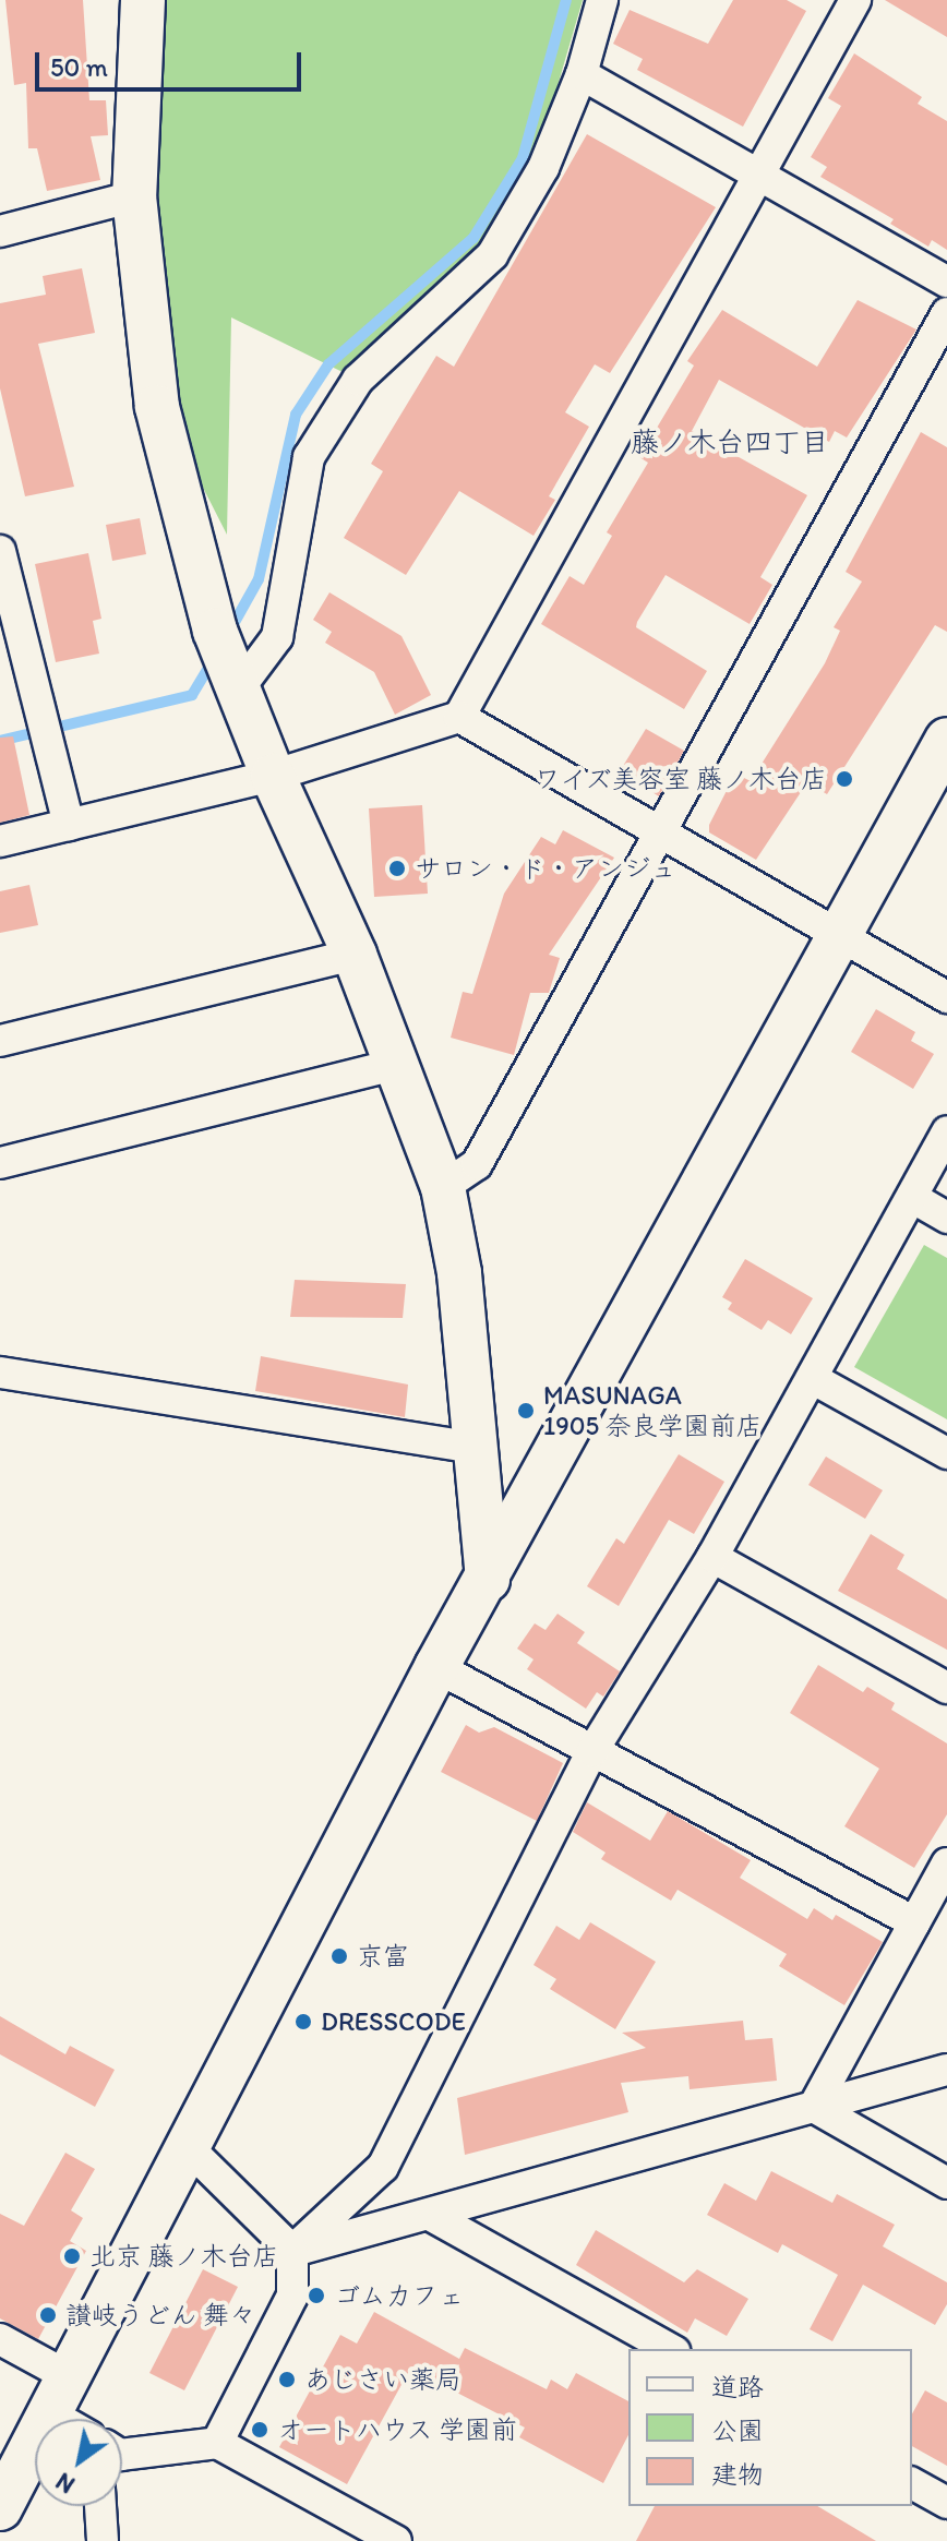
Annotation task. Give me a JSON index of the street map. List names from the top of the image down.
{
  "districts": ["藤ノ木台四丁目"],
  "places": [
    "ワイズ美容室 藤ノ木台店",
    "サロン・ド・アンジュ",
    "MASUNAGA 1905 奈良学園前店",
    "京富",
    "DRESSCODE",
    "北京 藤ノ木台店",
    "ゴムカフェ",
    "讃岐うどん 舞々",
    "あじさい薬局",
    "オートハウス 学園前"
  ],
  "legend": ["道路", "公園", "建物"],
  "scale_bar": "50 m",
  "north": "bottom left"
}
